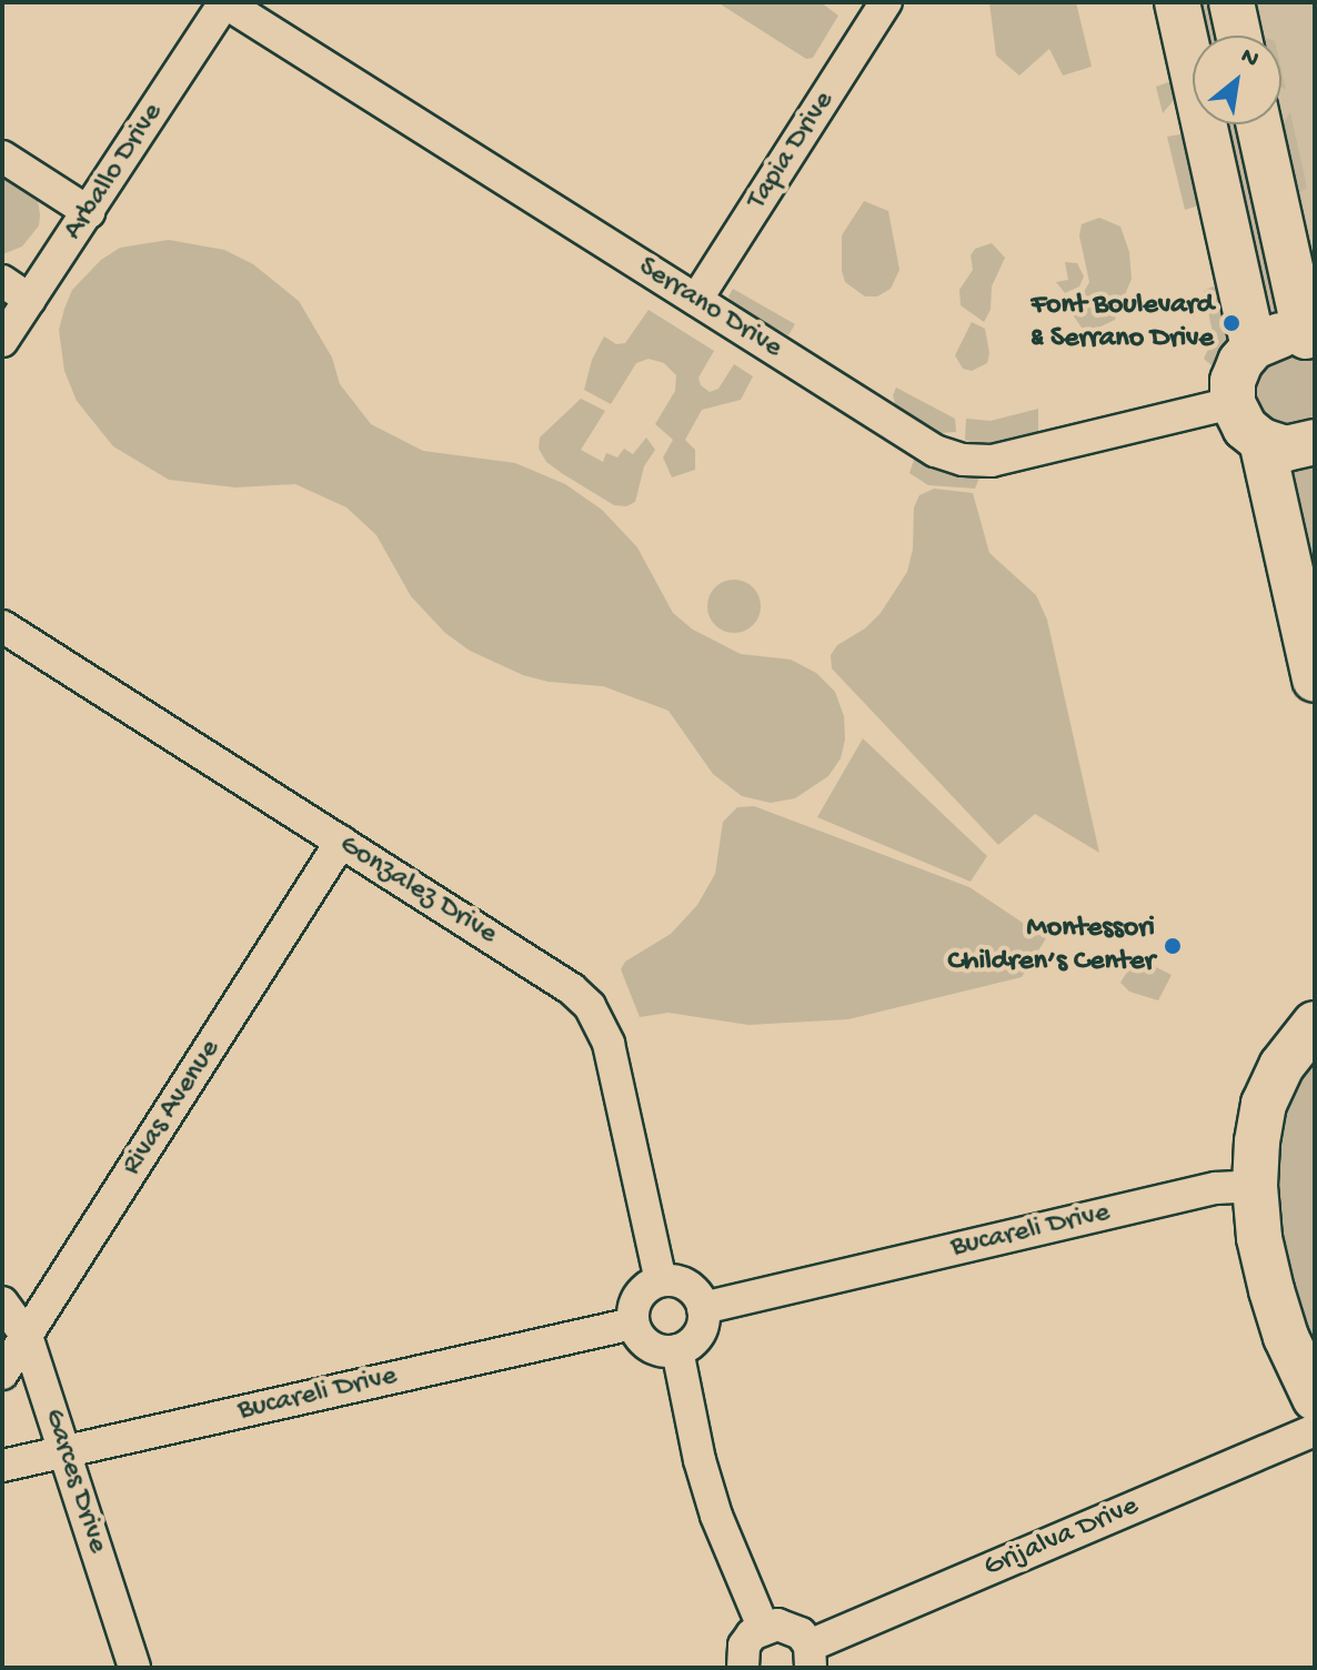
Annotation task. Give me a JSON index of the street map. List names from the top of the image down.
{
  "streets": {
    "street": [
      "Tapia Drive",
      "Arballo Drive",
      "Serrano Drive",
      "Gonzalez Drive",
      "Rivas Avenue",
      "Bucareli Drive",
      "Garces Drive",
      "Grijalva Drive"
    ]
  },
  "crossings": [
    ["Tapia Drive", "Serrano Drive"],
    ["Arballo Drive", "Serrano Drive"],
    ["Gonzalez Drive", "Rivas Avenue"],
    ["Gonzalez Drive", "Bucareli Drive"],
    ["Rivas Avenue", "Garces Drive"],
    ["Bucareli Drive", "Garces Drive"]
  ],
  "places": ["Font Boulevard & Serrano Drive", "Montessori Children’s Center"],
  "north": "top right"
}
